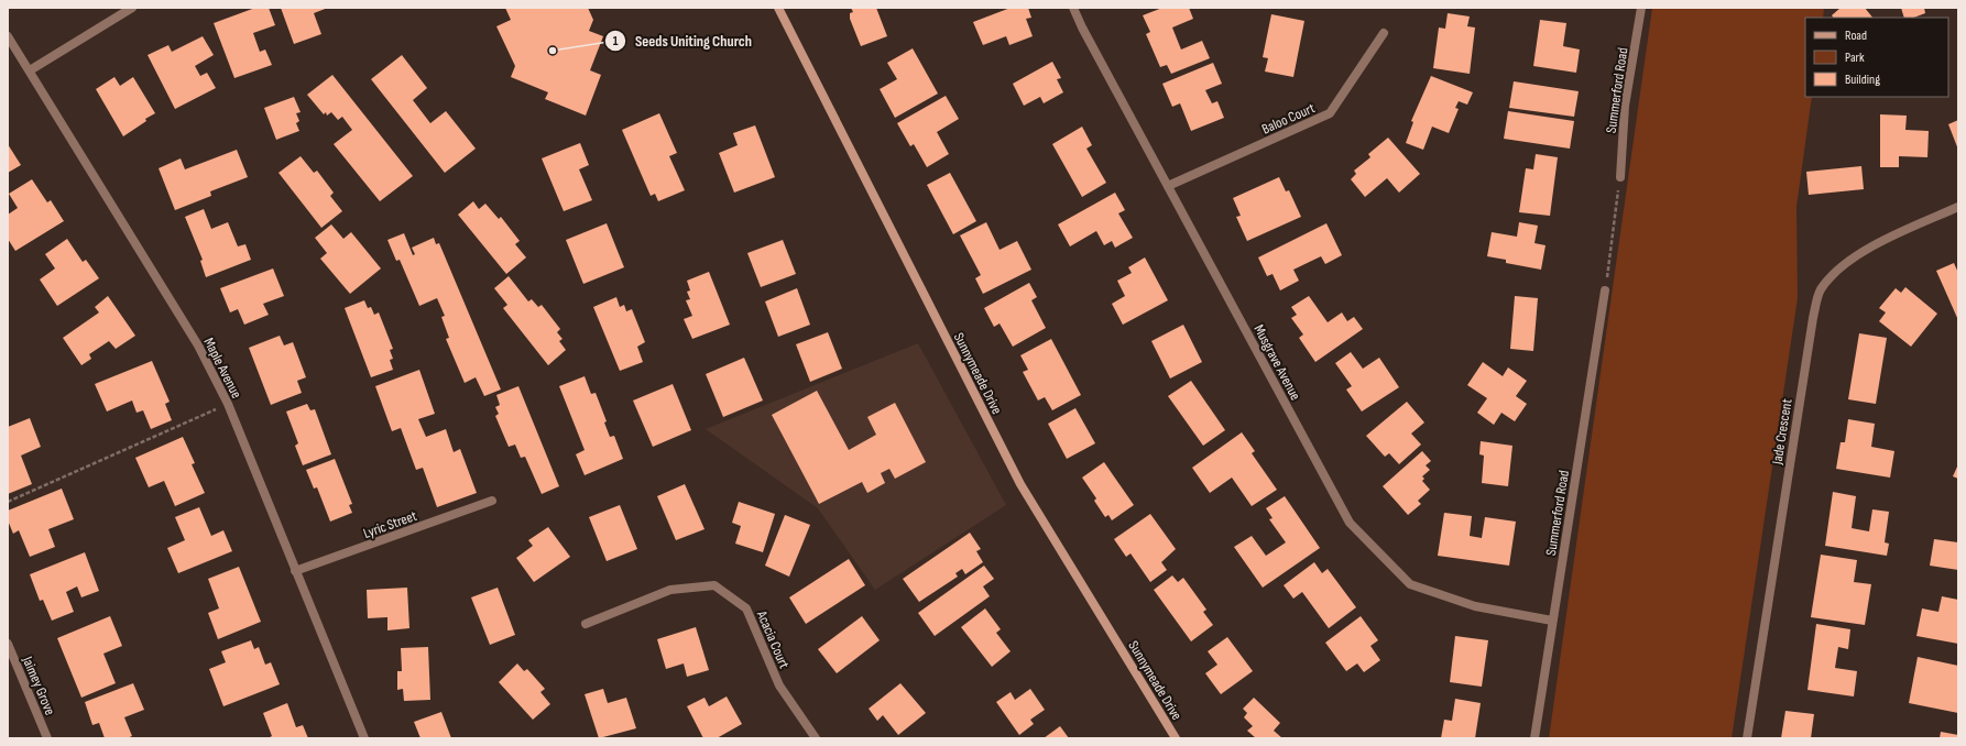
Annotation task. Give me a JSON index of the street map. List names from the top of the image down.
{
  "streets": {
    "street": [
      "Summerford Road",
      "Baloo Court",
      "Musgrave Avenue",
      "Maple Avenue",
      "Sunnymeade Drive",
      "Jade Crescent",
      "Lyric Street",
      "Acacia Court",
      "Jaimey Grove"
    ]
  },
  "crossings": [
    ["Summerford Road", "Musgrave Avenue"],
    ["Baloo Court", "Musgrave Avenue"],
    ["Maple Avenue", "Lyric Street"]
  ],
  "places": ["Seeds Uniting Church"],
  "legend": ["Road", "Park", "Building"]
}
